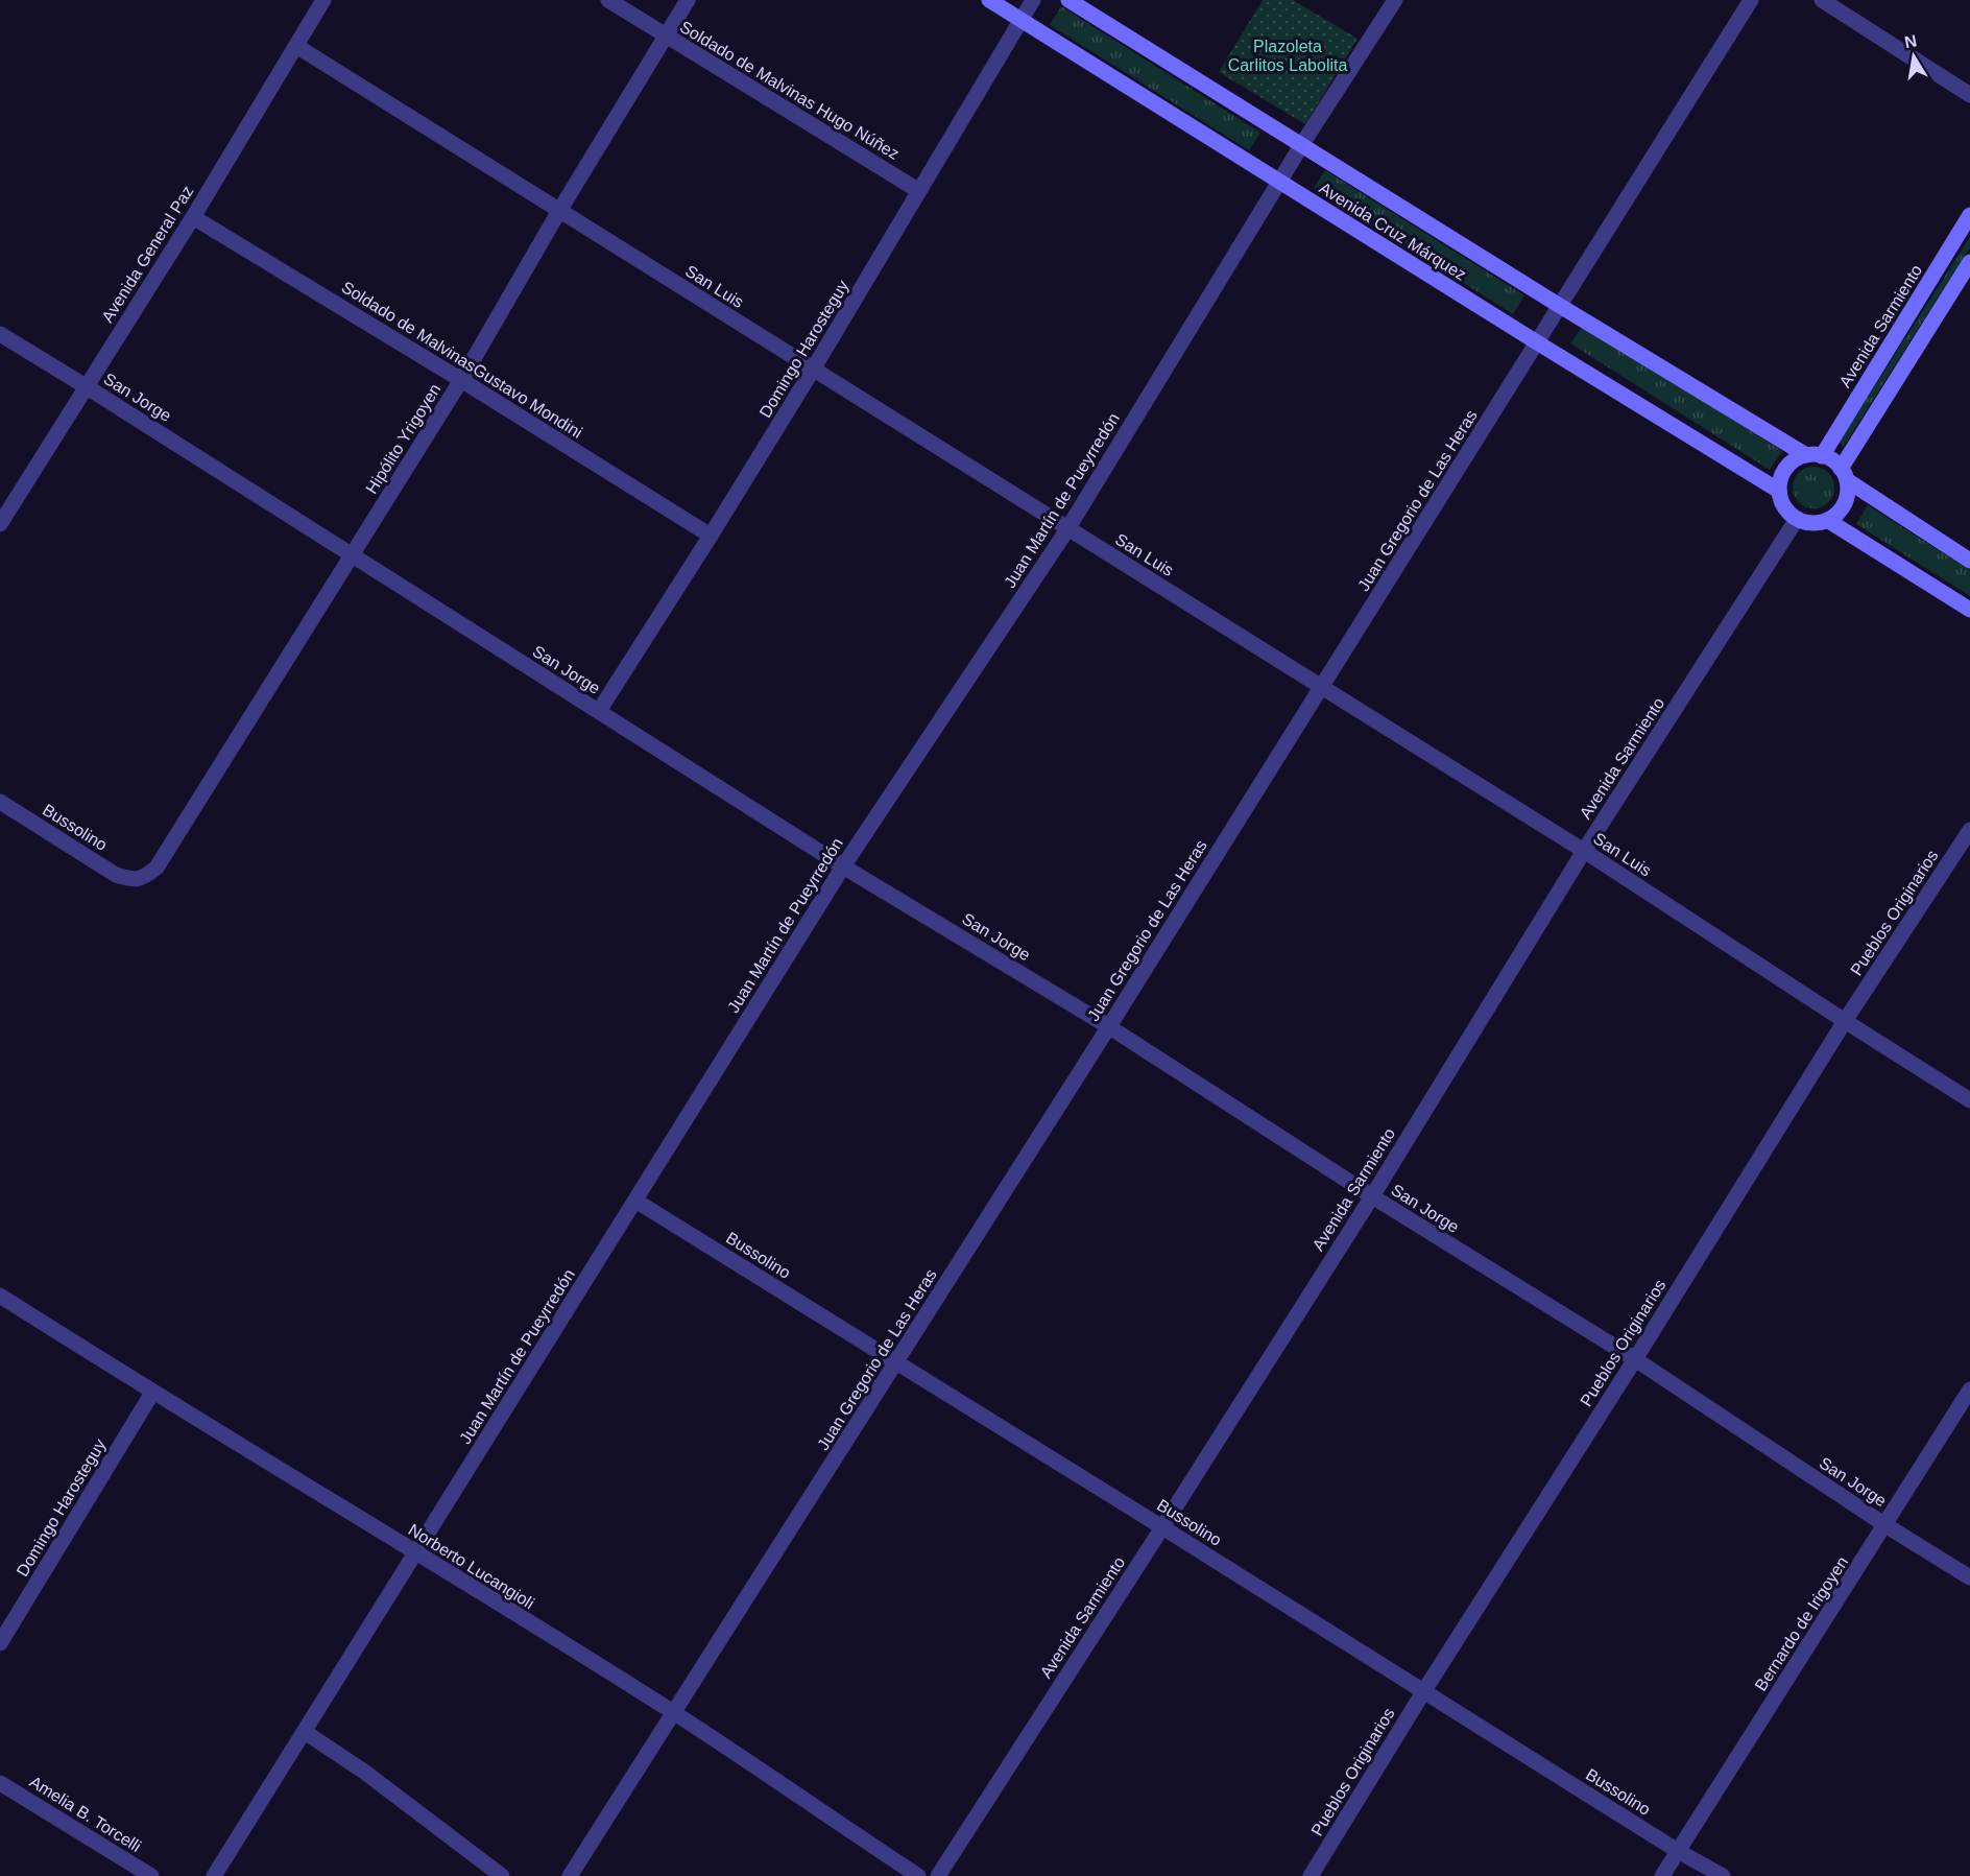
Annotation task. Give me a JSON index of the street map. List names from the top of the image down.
{
  "streets": {
    "main road": ["Avenida Cruz Márquez", "Avenida Sarmiento"],
    "street": [
      "Soldado de Malvinas Hugo Núñez",
      "Avenida General Paz",
      "San Luis",
      "Domingo Harosteguy",
      "Soldado de MalvinasGustavo Mondini",
      "San Jorge",
      "Hipólito Yrigoyen",
      "Juan Martín de Pueyrredón",
      "Juan Gregorio de Las Heras",
      "Bussolino",
      "Pueblos Originarios",
      "Norberto Lucangioli",
      "Bernardo de Irigoyen",
      "Amelia B. Torcelli"
    ]
  },
  "crossings": [
    ["Soldado de Malvinas Hugo Núñez", "Domingo Harosteguy"],
    ["Soldado de Malvinas Hugo Núñez", "Hipólito Yrigoyen"],
    ["Avenida Cruz Márquez", "Avenida Sarmiento"],
    ["Avenida Cruz Márquez", "Domingo Harosteguy"],
    ["Avenida Cruz Márquez", "Juan Martín de Pueyrredón"],
    ["Avenida Cruz Márquez", "Juan Gregorio de Las Heras"],
    ["Avenida General Paz", "San Luis"],
    ["Avenida General Paz", "Soldado de MalvinasGustavo Mondini"],
    ["Avenida General Paz", "San Jorge"],
    ["San Luis", "Avenida Sarmiento"],
    ["San Luis", "Domingo Harosteguy"],
    ["San Luis", "Hipólito Yrigoyen"],
    ["San Luis", "Juan Martín de Pueyrredón"],
    ["San Luis", "Juan Gregorio de Las Heras"],
    ["San Luis", "Pueblos Originarios"],
    ["Avenida Sarmiento", "San Jorge"],
    ["Avenida Sarmiento", "Bussolino"],
    ["Domingo Harosteguy", "Soldado de MalvinasGustavo Mondini"],
    ["Domingo Harosteguy", "San Jorge"],
    ["Domingo Harosteguy", "Norberto Lucangioli"],
    ["Soldado de MalvinasGustavo Mondini", "Hipólito Yrigoyen"],
    ["San Jorge", "Hipólito Yrigoyen"],
    ["San Jorge", "Juan Martín de Pueyrredón"],
    ["San Jorge", "Juan Gregorio de Las Heras"],
    ["San Jorge", "Pueblos Originarios"],
    ["San Jorge", "Bernardo de Irigoyen"],
    ["Hipólito Yrigoyen", "Bussolino"],
    ["Juan Martín de Pueyrredón", "Bussolino"],
    ["Juan Martín de Pueyrredón", "Norberto Lucangioli"],
    ["Juan Gregorio de Las Heras", "Bussolino"],
    ["Juan Gregorio de Las Heras", "Norberto Lucangioli"],
    ["Bussolino", "Pueblos Originarios"],
    ["Bussolino", "Bernardo de Irigoyen"]
  ],
  "parks": ["Plazoleta Carlitos Labolita"],
  "north": "top"
}
